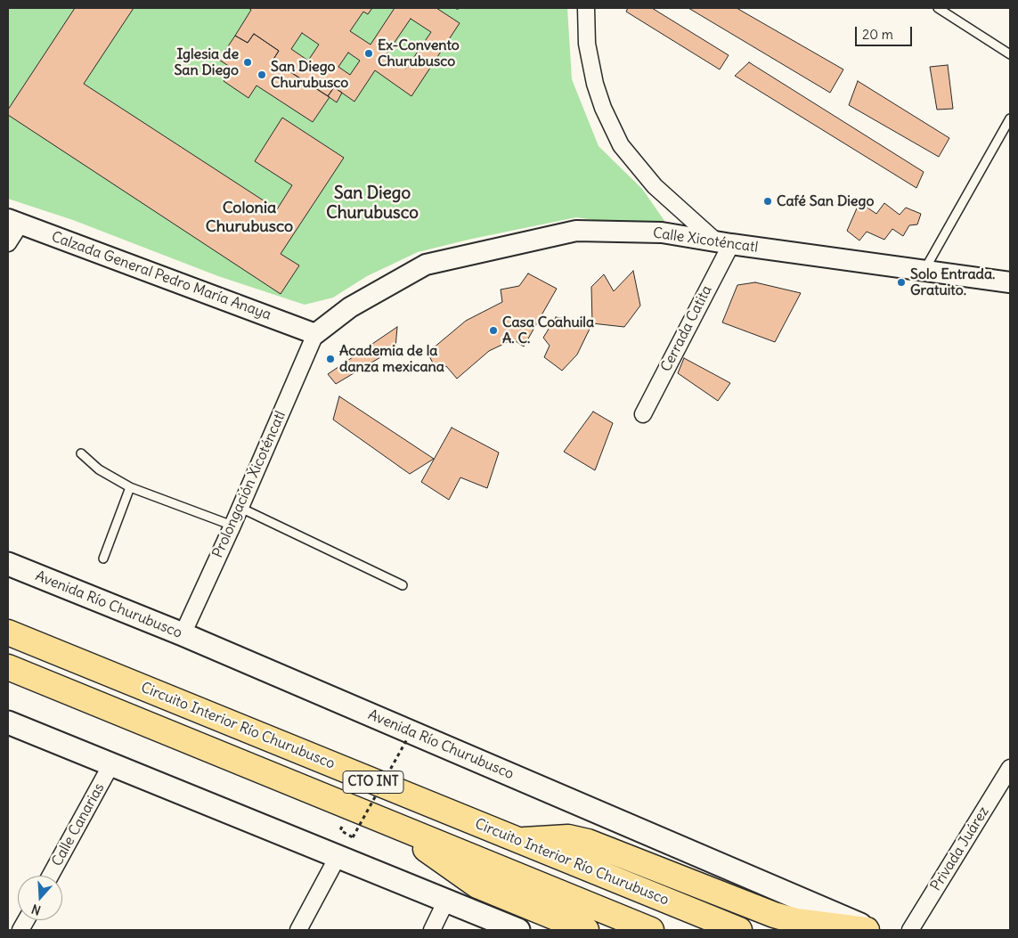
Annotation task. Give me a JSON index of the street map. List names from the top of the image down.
{
  "streets": {
    "highway": ["Circuito Interior Río Churubusco", "CTO INT"],
    "main road": ["Avenida Río Churubusco"],
    "street": [
      "Calle Xicoténcatl",
      "Calzada General Pedro María Anaya",
      "Cerrada Catita",
      "Prolongación Xicoténcatl",
      "Calle Canarias",
      "Privada Juárez"
    ]
  },
  "crossings": [
    ["Calle Xicoténcatl", "Calzada General Pedro María Anaya"],
    ["Calle Xicoténcatl", "Cerrada Catita"],
    ["Calle Xicoténcatl", "Prolongación Xicoténcatl"],
    ["Calzada General Pedro María Anaya", "Prolongación Xicoténcatl"],
    ["Prolongación Xicoténcatl", "Avenida Río Churubusco"]
  ],
  "districts": ["San Diego Churubusco", "Colonia Churubusco"],
  "places": [
    "Ex-Convento Churubusco",
    "Iglesia de San Diego",
    "San Diego Churubusco",
    "Café San Diego",
    "Solo Entrada. Gratuito.",
    "Casa Coahuila A. C.",
    "Academia de la danza mexicana"
  ],
  "scale_bar": "20 m",
  "north": "bottom"
}
